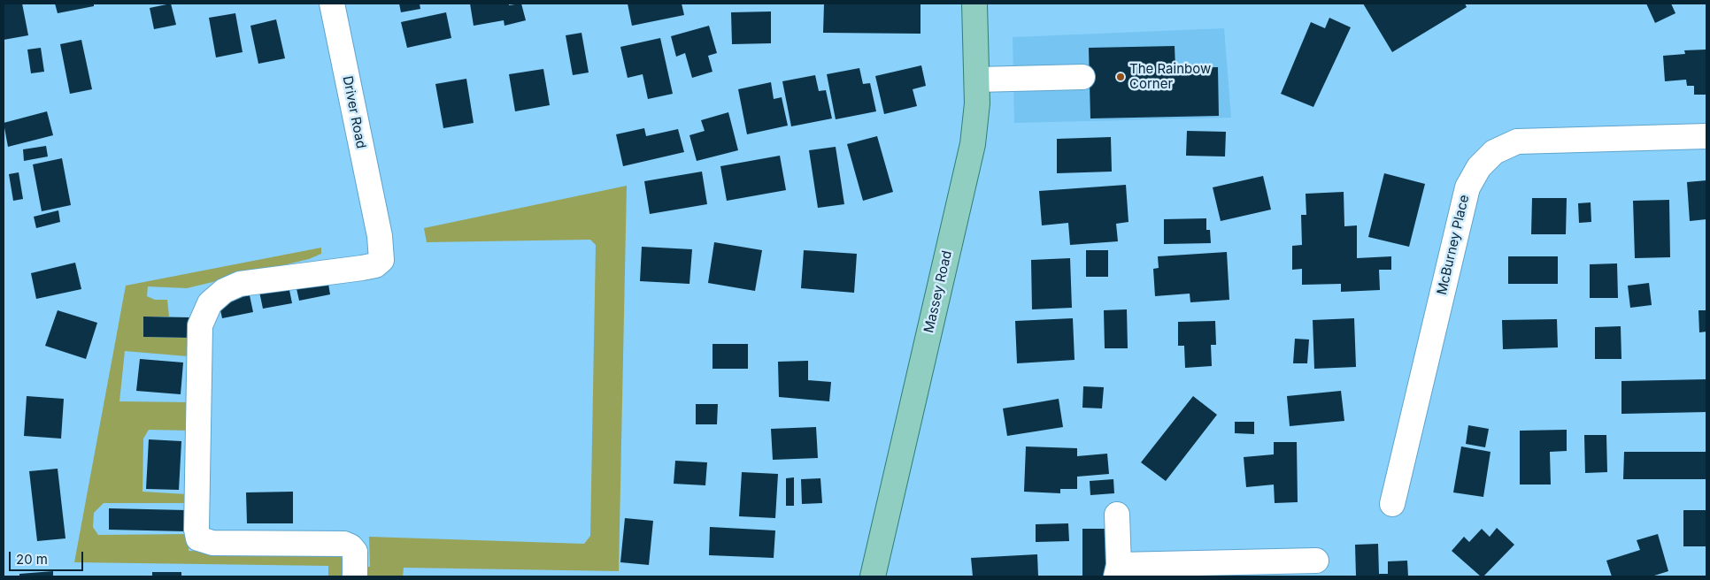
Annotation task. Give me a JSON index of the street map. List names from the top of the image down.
{
  "streets": {
    "main road": ["Massey Road"],
    "street": ["Driver Road", "McBurney Place"]
  },
  "places": ["The Rainbow Corner"],
  "scale_bar": "20 m"
}
